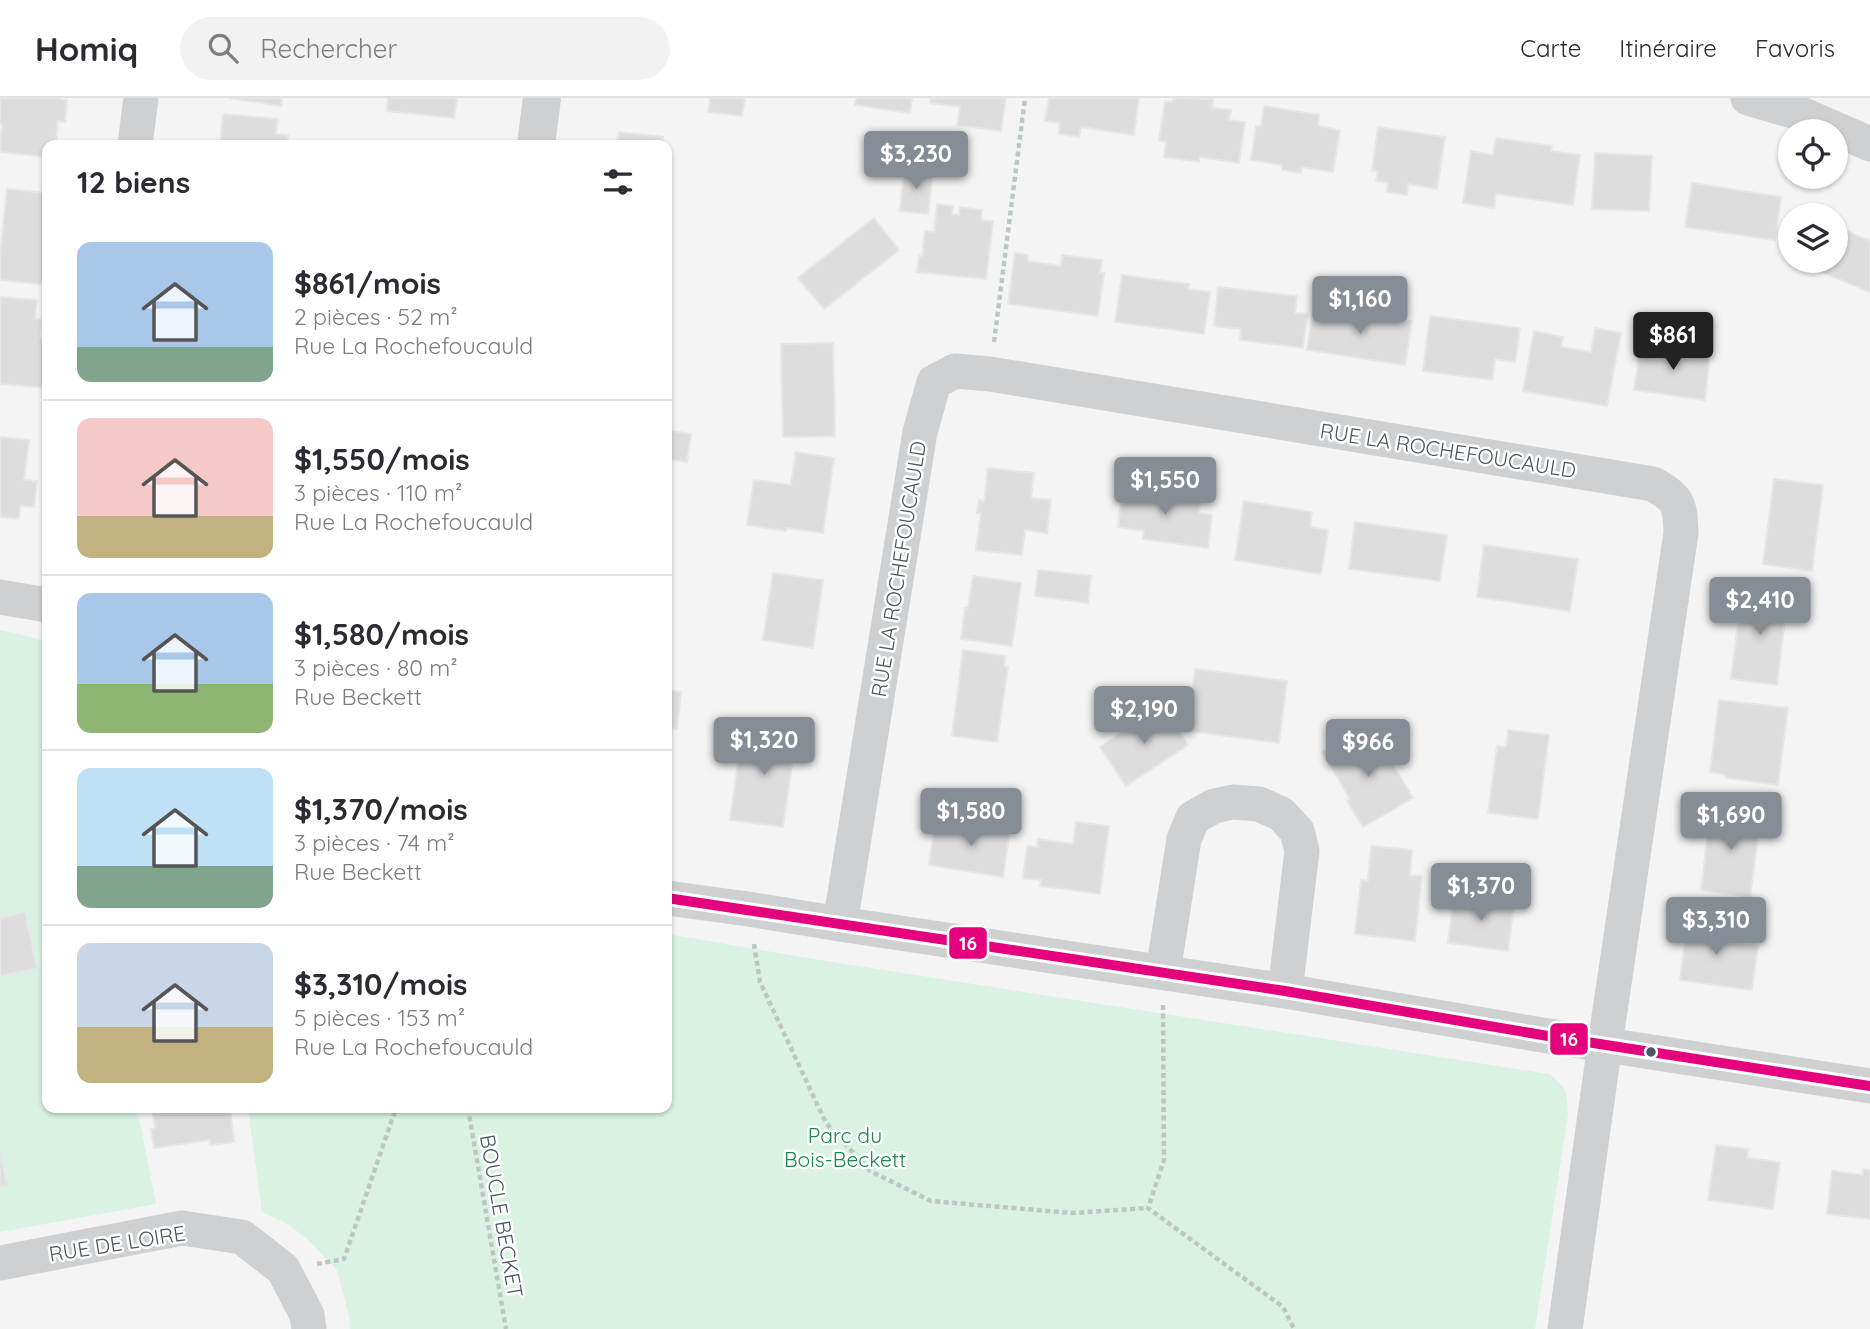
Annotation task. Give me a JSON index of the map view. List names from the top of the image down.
{
  "streets": {
    "street": ["RUE LA ROCHEFOUCAULD", "RUE DE LOIRE"],
    "path": ["BOUCLE BECKET"]
  },
  "parks": ["Parc du Bois-Beckett"],
  "lines": ["transit line 16"],
  "page": {
    "header": "Homiq",
    "search": "Rechercher",
    "nav": ["Carte", "Itinéraire", "Favoris"],
    "price": [
      "$3,230",
      "$1,160",
      "$861",
      "$1,550",
      "$2,410",
      "$2,190",
      "$1,320",
      "$966",
      "$1,580",
      "$1,690",
      "$1,370",
      "$3,310"
    ],
    "heading": "12 biens",
    "list": [
      {
        "name": "$861/mois",
        "note": "2 pièces · 52 m² · Rue La Rochefoucauld"
      },
      {
        "name": "$1,550/mois",
        "note": "3 pièces · 110 m² · Rue La Rochefoucauld"
      },
      {
        "name": "$1,580/mois",
        "note": "3 pièces · 80 m² · Rue Beckett"
      },
      {
        "name": "$1,370/mois",
        "note": "3 pièces · 74 m² · Rue Beckett"
      },
      {
        "name": "$3,310/mois",
        "note": "5 pièces · 153 m² · Rue La Rochefoucauld"
      }
    ]
  }
}
